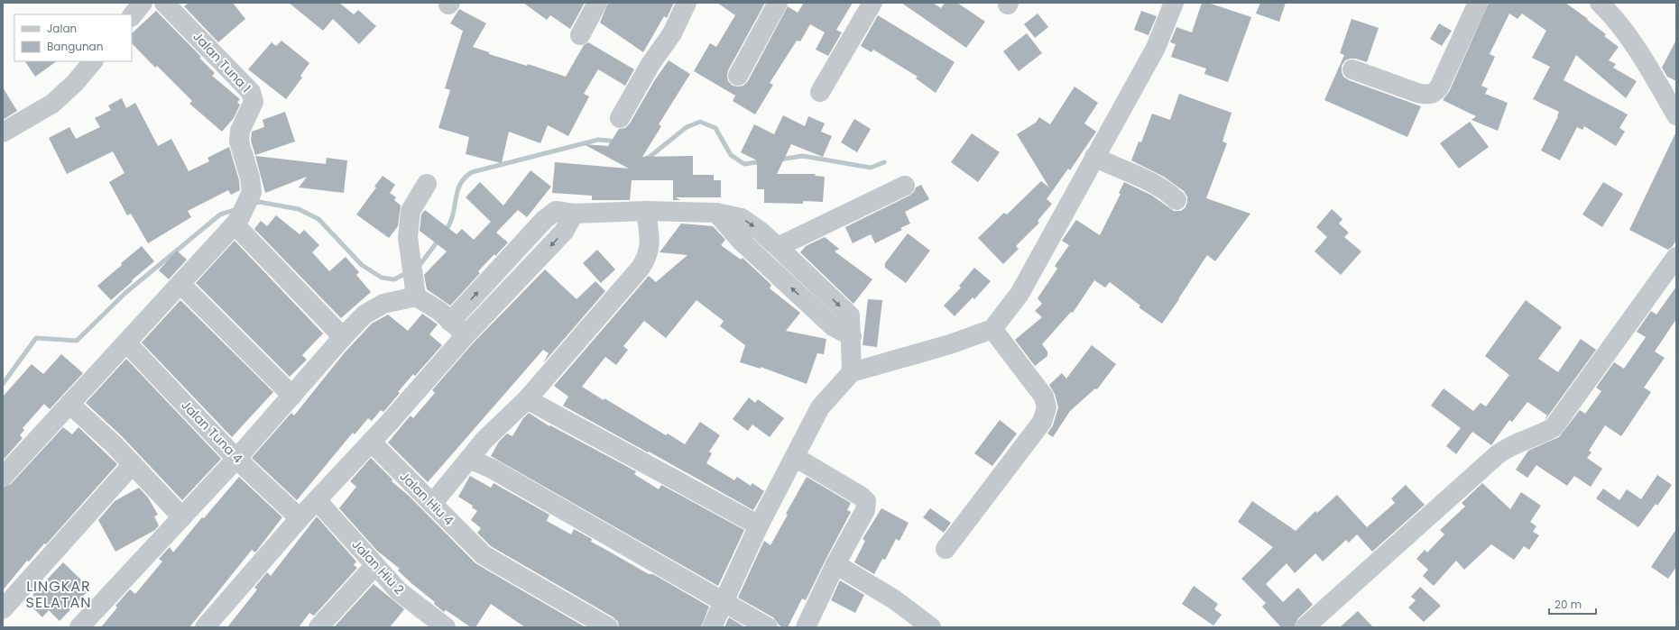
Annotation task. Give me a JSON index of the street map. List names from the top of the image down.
{
  "streets": {
    "street": [
      "Jalan Tuna 1",
      "Jalan Tuna 4",
      "Jalan Hiu 4",
      "Jalan Hiu 2"
    ]
  },
  "districts": ["LINGKAR SELATAN"],
  "legend": ["Jalan", "Bangunan"],
  "scale_bar": "20 m"
}
